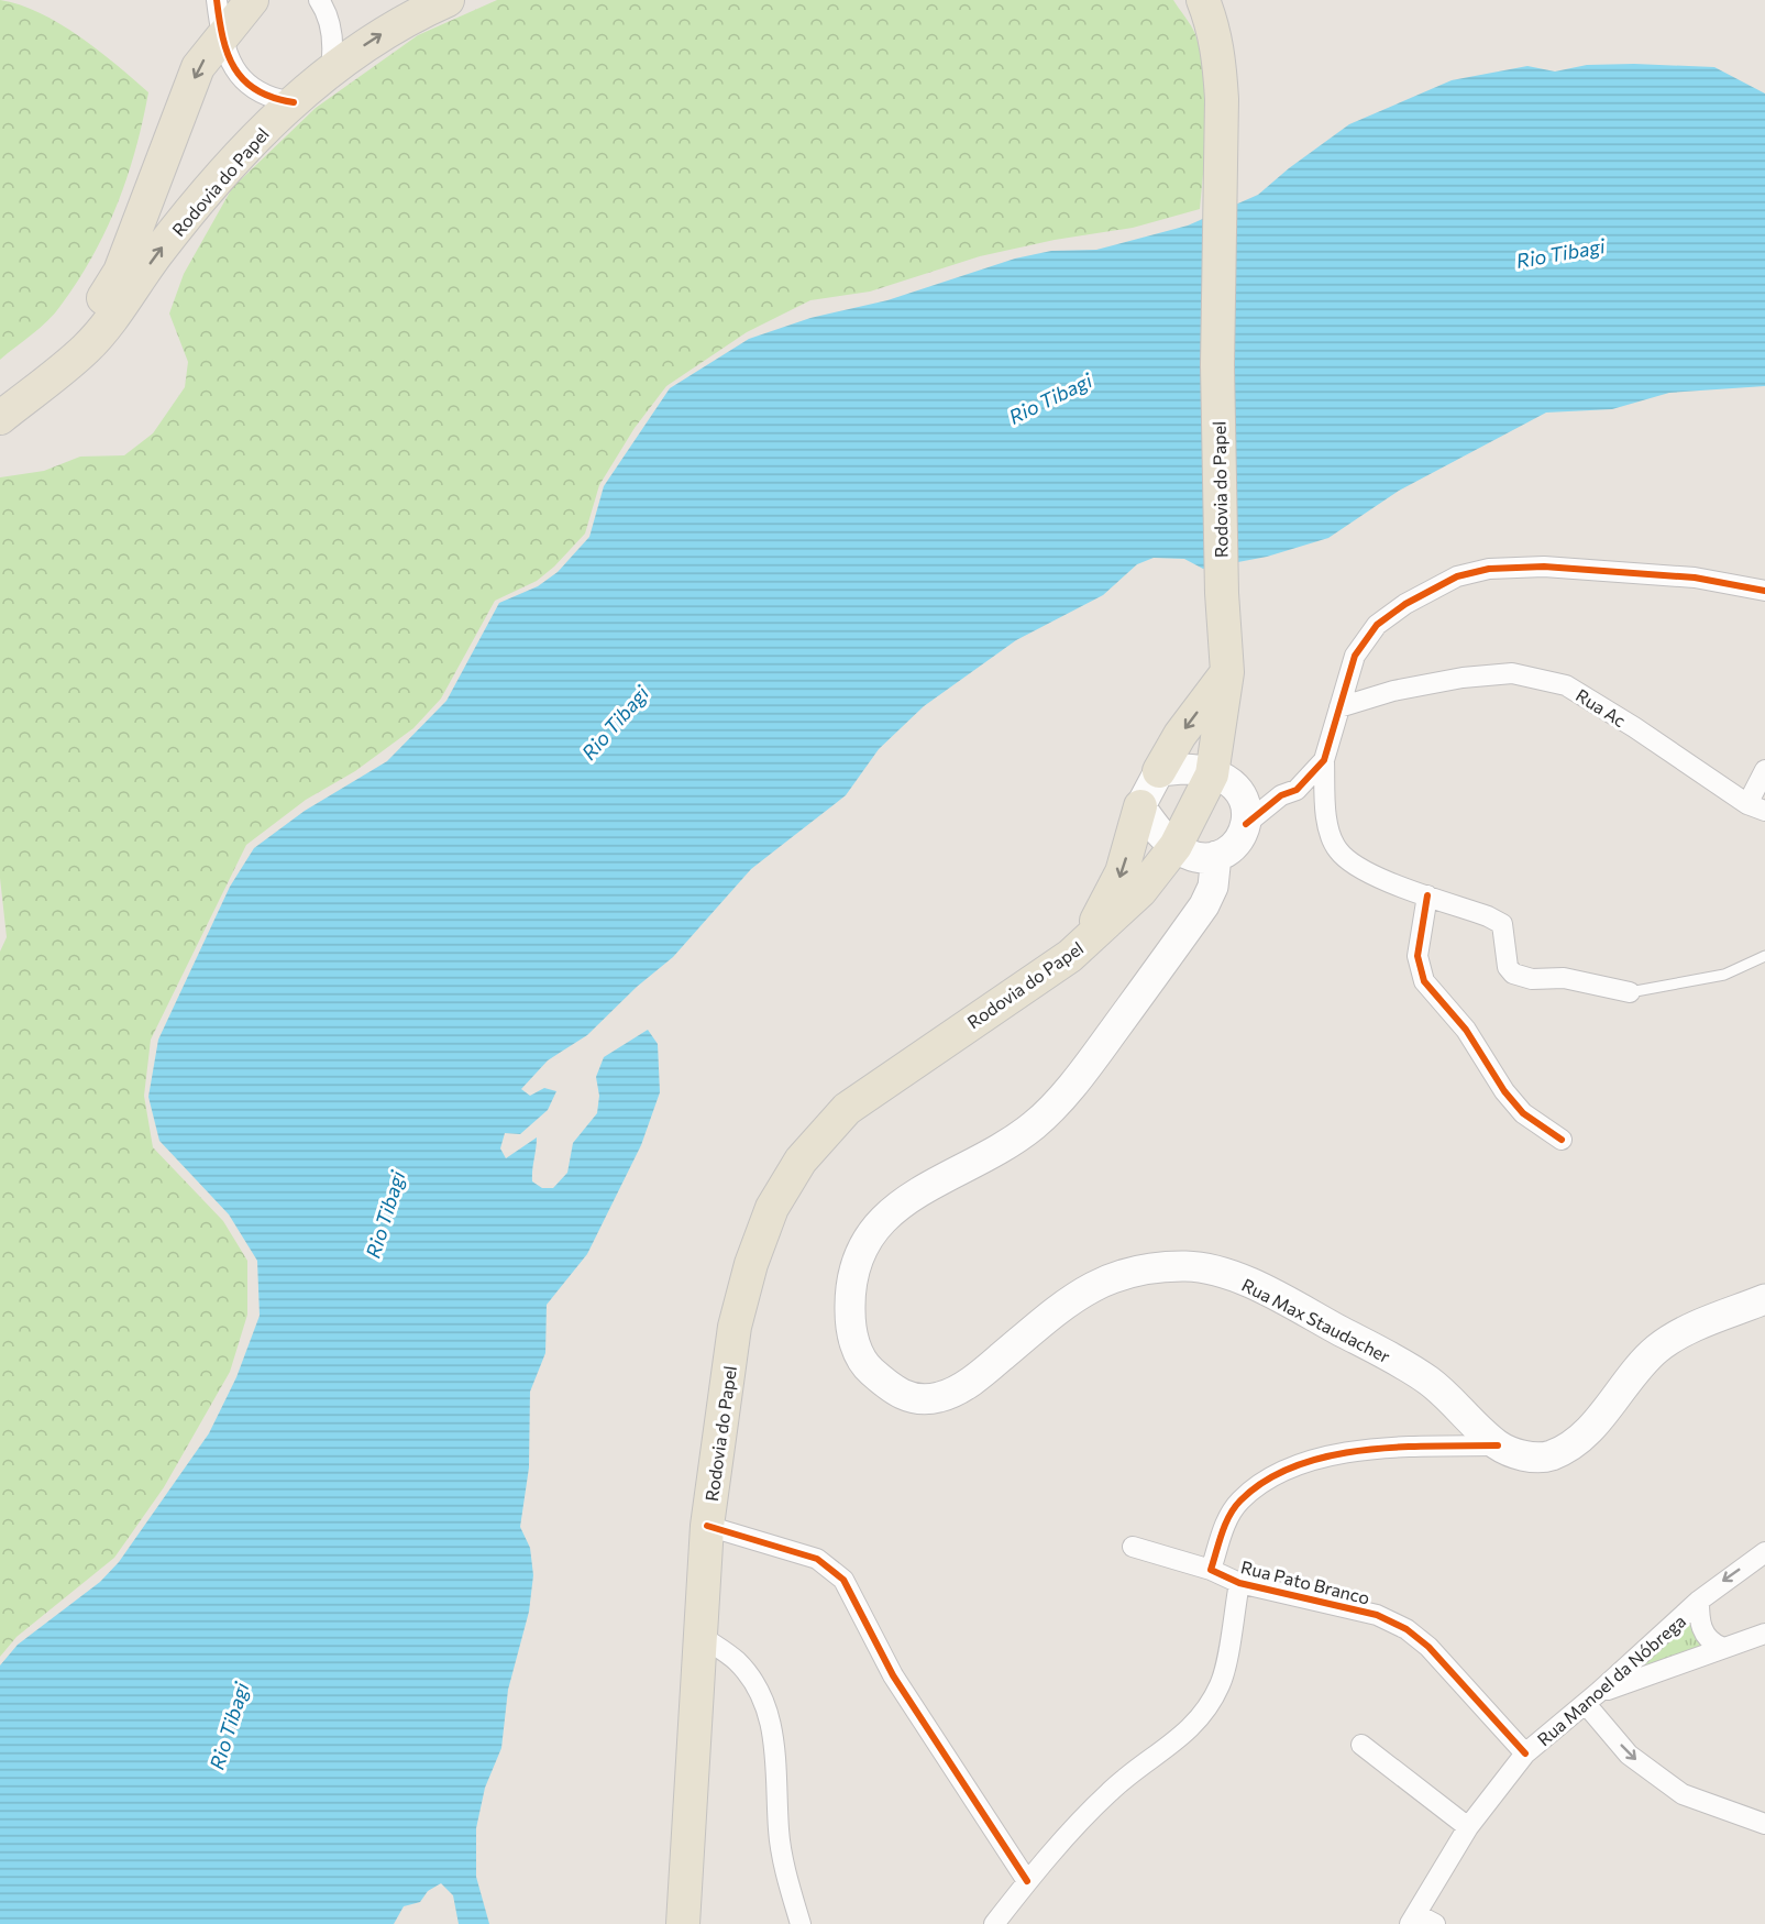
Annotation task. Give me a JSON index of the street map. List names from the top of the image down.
{
  "streets": {
    "main road": ["Rodovia do Papel", "Rua Max Staudacher"],
    "street": ["Rua Ac", "Rua Pato Branco", "Rua Manoel da Nóbrega"]
  },
  "crossings": [
    ["Rua Pato Branco", "Rua Manoel da Nóbrega"]
  ],
  "water": ["Rio Tibagi"]
}
